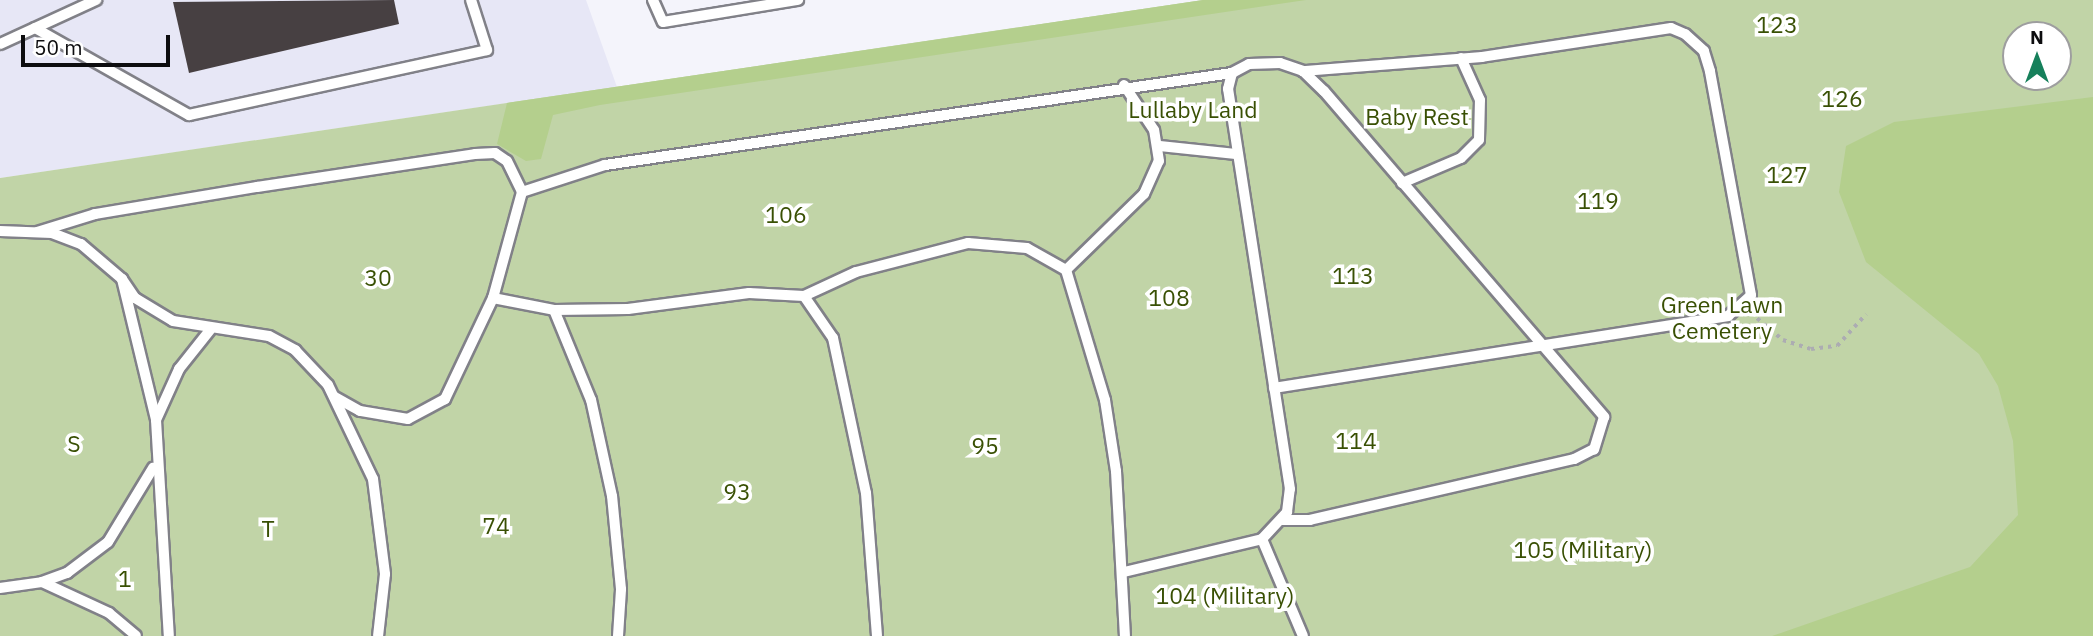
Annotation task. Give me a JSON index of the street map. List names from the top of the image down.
{
  "parks": [
    "123",
    "126",
    "Lullaby Land",
    "Baby Rest",
    "127",
    "119",
    "106",
    "113",
    "30",
    "108",
    "Green Lawn Cemetery",
    "114",
    "S",
    "95",
    "93",
    "74",
    "T",
    "105 (Military)",
    "1",
    "104 (Military)"
  ],
  "scale_bar": "50 m",
  "north": "top"
}
